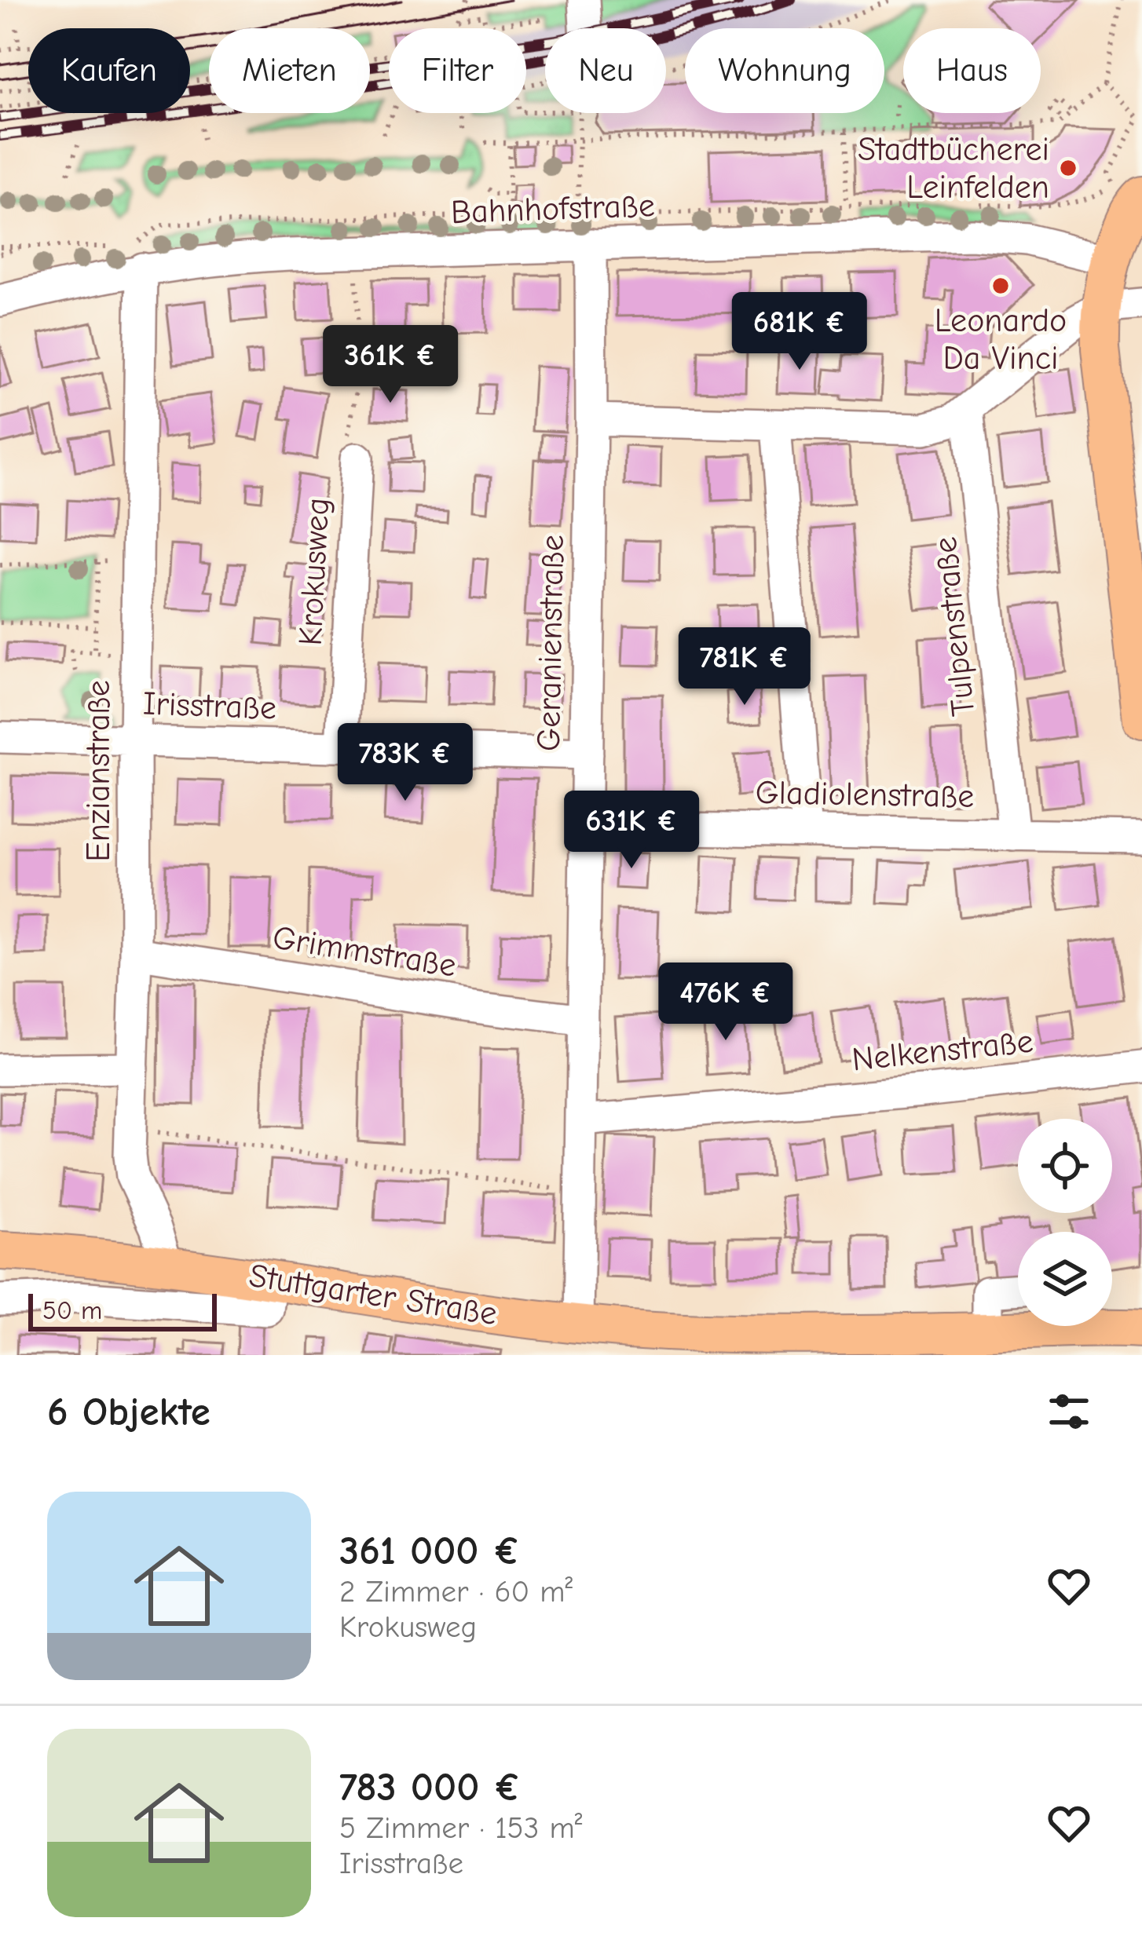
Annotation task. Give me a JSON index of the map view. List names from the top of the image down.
{
  "streets": {
    "main road": ["Stuttgarter Straße"],
    "street": [
      "Bahnhofstraße",
      "Krokusweg",
      "Tulpenstraße",
      "Geranienstraße",
      "Irisstraße",
      "Enzianstraße",
      "Gladiolenstraße",
      "Grimmstraße",
      "Nelkenstraße"
    ]
  },
  "crossings": [
    ["Bahnhofstraße", "Geranienstraße"],
    ["Bahnhofstraße", "Enzianstraße"],
    ["Krokusweg", "Irisstraße"],
    ["Tulpenstraße", "Gladiolenstraße"],
    ["Geranienstraße", "Irisstraße"],
    ["Geranienstraße", "Gladiolenstraße"],
    ["Geranienstraße", "Grimmstraße"],
    ["Geranienstraße", "Nelkenstraße"],
    ["Geranienstraße", "Stuttgarter Straße"],
    ["Irisstraße", "Enzianstraße"],
    ["Enzianstraße", "Grimmstraße"],
    ["Enzianstraße", "Stuttgarter Straße"]
  ],
  "places": ["Stadtbücherei Leinfelden", "Leonardo Da Vinci"],
  "scale_bar": "50 m",
  "page": {
    "chip": [
      "Kaufen",
      "Mieten",
      "Filter",
      "Neu",
      "Wohnung",
      "Haus"
    ],
    "price": [
      "681K €",
      "361K €",
      "781K €",
      "783K €",
      "631K €",
      "476K €"
    ],
    "scale": "50 m",
    "heading": "6 Objekte",
    "list": [
      {
        "name": "361 000 €",
        "note": "2 Zimmer · 60 m² · Krokusweg"
      },
      {
        "name": "783 000 €",
        "note": "5 Zimmer · 153 m² · Irisstraße"
      }
    ]
  }
}
